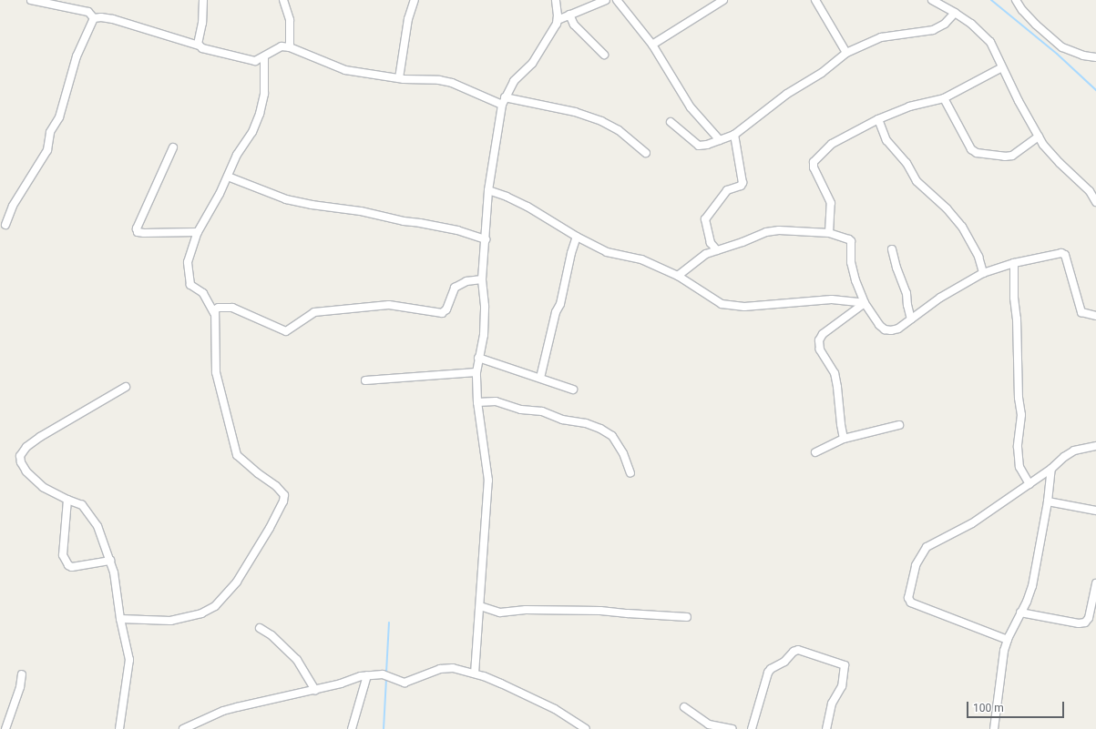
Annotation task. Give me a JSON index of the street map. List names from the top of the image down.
{
  "scale_bar": "100 m"
}
